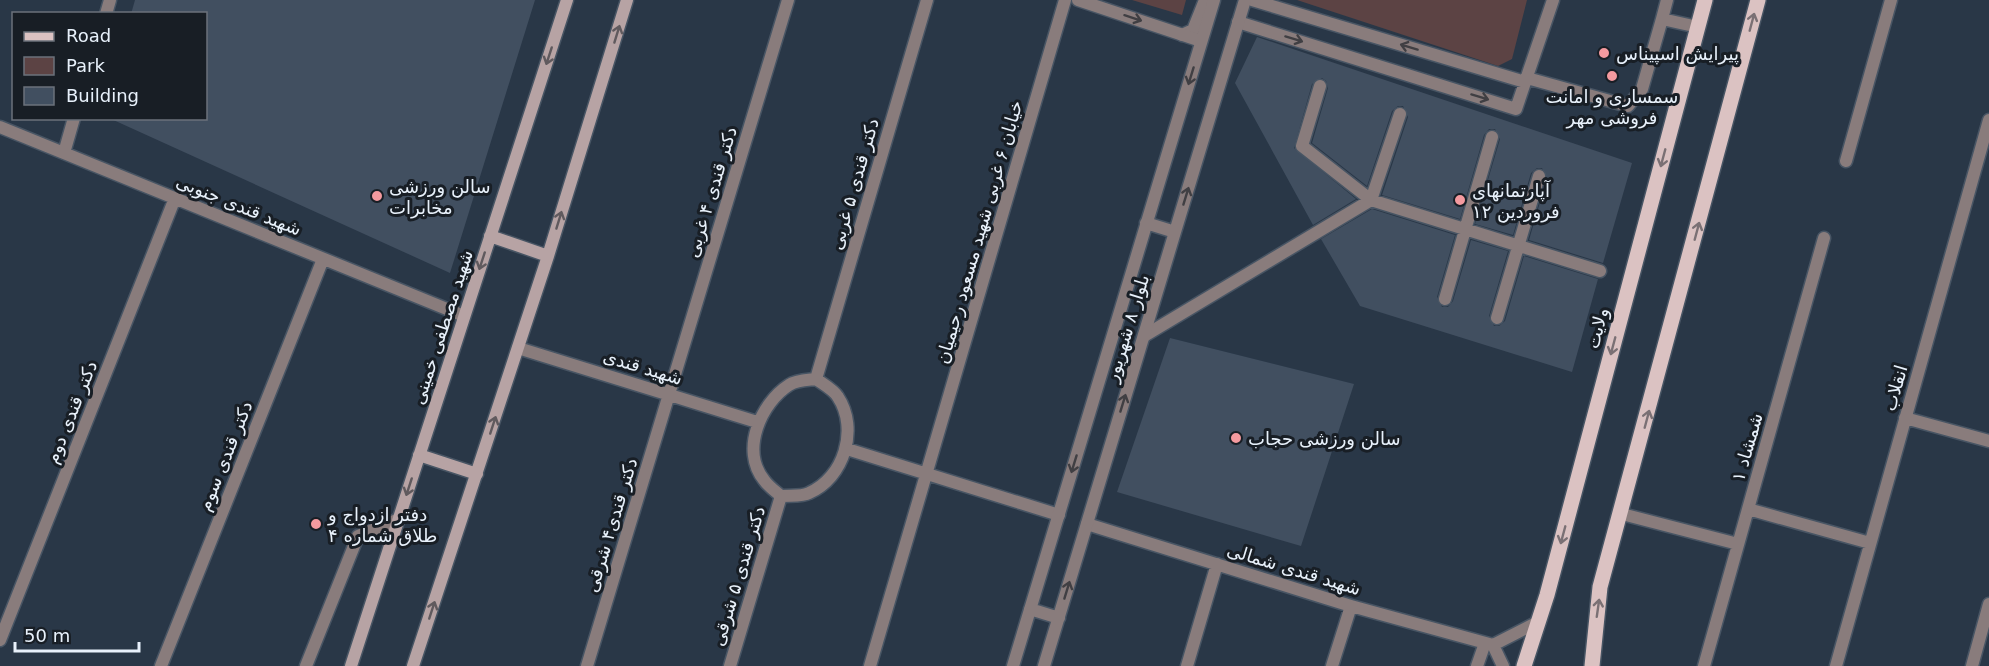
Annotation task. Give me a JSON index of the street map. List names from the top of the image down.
{
  "streets": {
    "main road": ["شهید مصطفی خمینی", "ولایت"],
    "street": [
      "دکتر قندی ۵ غربی",
      "دکتر قندی ۴ غربی",
      "شهید قندی جنوبی",
      "خیابان ۶ غربی شهید مسعود رحیمیان",
      "بلوار ۸ شهریور",
      "شهید قندی",
      "انقلاب",
      "دکتر قندی دوم",
      "شمشاد ۱",
      "دکتر قندی سوم",
      "دکتر قندی۴ شرقی",
      "شهید قندی شمالی",
      "دکتر قندی ۵ شرقی"
    ]
  },
  "crossings": [
    ["دکتر قندی ۵ غربی", "شهید قندی"],
    ["دکتر قندی ۵ غربی", "دکتر قندی ۵ شرقی"],
    ["دکتر قندی ۴ غربی", "شهید قندی"],
    ["دکتر قندی ۴ غربی", "دکتر قندی۴ شرقی"],
    ["شهید قندی جنوبی", "شهید مصطفی خمینی"],
    ["شهید قندی جنوبی", "دکتر قندی دوم"],
    ["شهید قندی جنوبی", "دکتر قندی سوم"],
    ["بلوار ۸ شهریور", "شهید قندی شمالی"],
    ["شهید قندی", "دکتر قندی۴ شرقی"],
    ["شهید قندی", "دکتر قندی ۵ شرقی"]
  ],
  "places": [
    "پیرایش اسپیناس",
    "سمساری و امانت فروشی مهر",
    "سالن ورزشی مخابرات",
    "آپارتمانهای ۱۲ فروردین",
    "سالن ورزشی حجاب",
    "دفتر ازدواج و طلاق شماره ۴"
  ],
  "legend": ["Road", "Park", "Building"],
  "scale_bar": "50 m"
}
